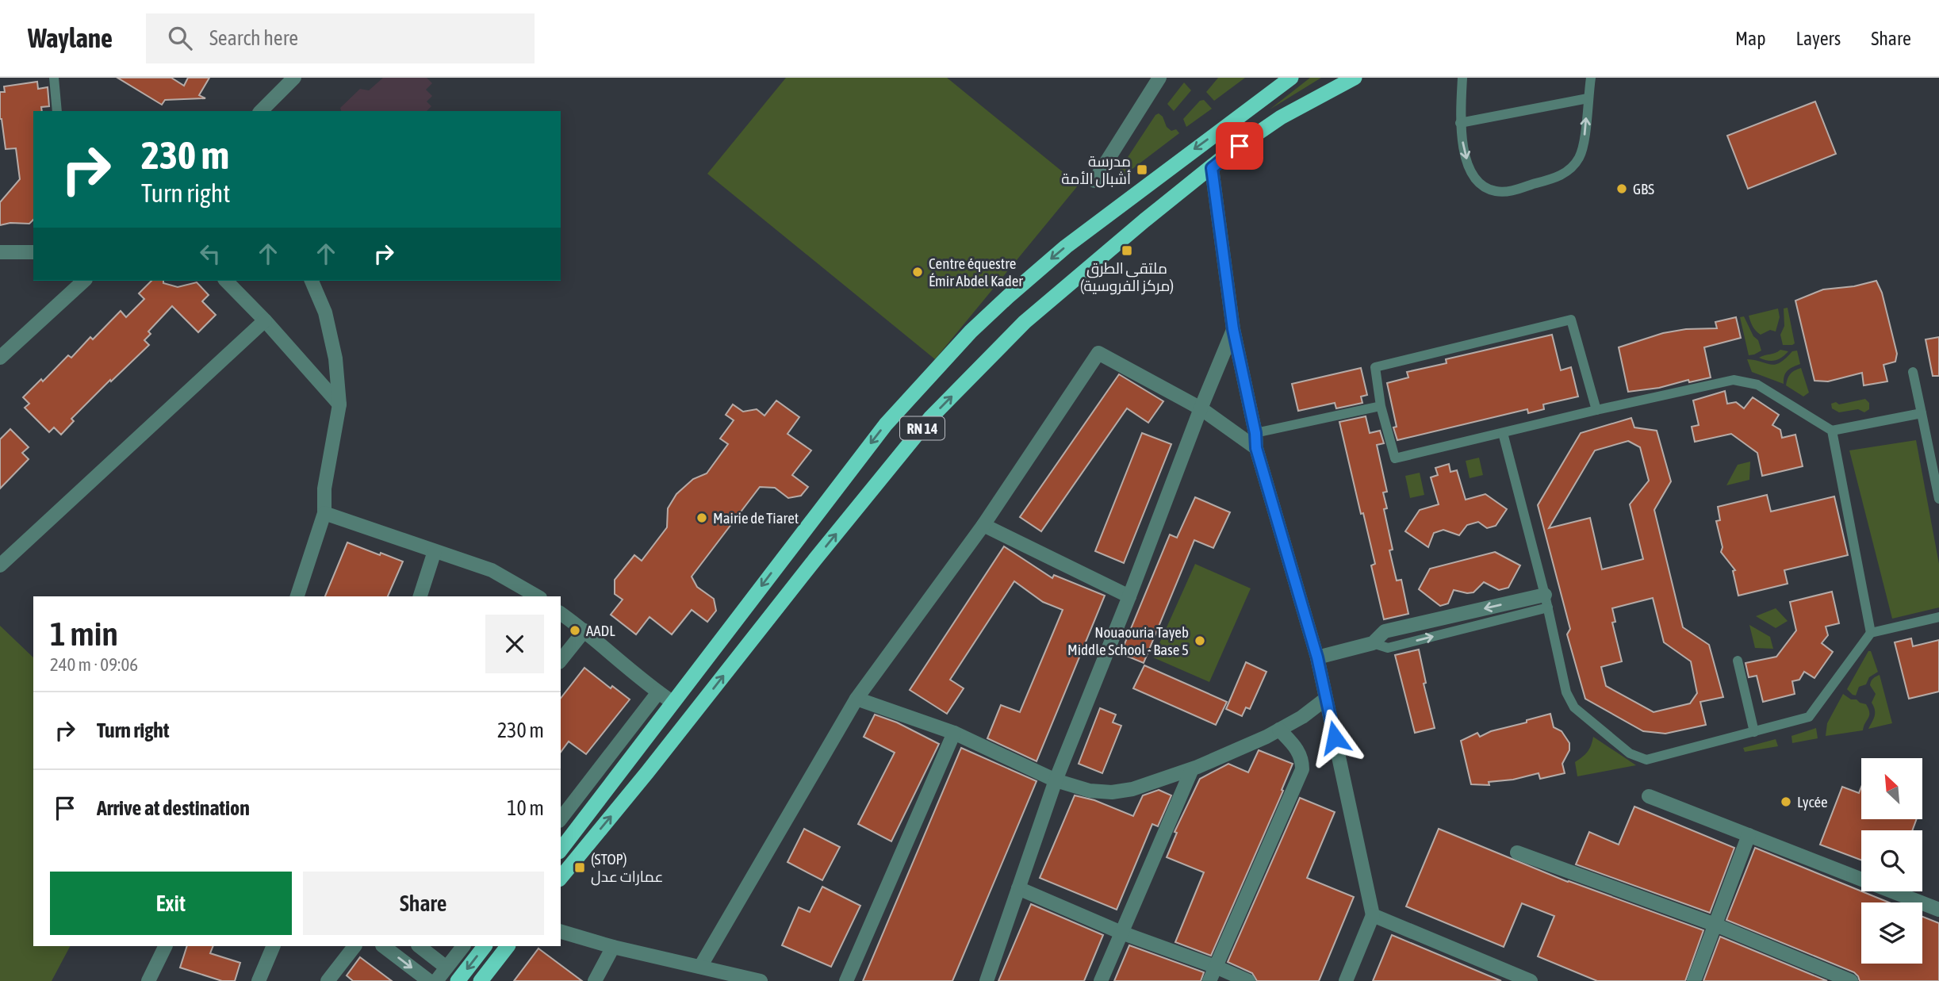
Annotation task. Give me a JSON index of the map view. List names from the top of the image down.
{
  "streets": {
    "highway": ["RN 14"]
  },
  "places": {
    "transit": ["مدرسة أشبال الأمة", "ملتقى الطرق (مركز الفروسية)", "(STOP) عمارات عدل"],
    "other": [
      "GBS",
      "Centre équestre Émir Abdel Kader",
      "Mairie de Tiaret",
      "AADL",
      "Nouaouria Tayeb Middle School - Base 5",
      "Lycée"
    ]
  },
  "north": "top left",
  "page": {
    "header": "Waylane",
    "search": "Search here",
    "nav": ["Map", "Layers", "Share"],
    "turn": ["230 m", "Turn right"],
    "heading": ["1 min", "240 m · 09:06"],
    "list": [
      {
        "name": "Turn right",
        "value": "230 m"
      },
      {
        "name": "Arrive at destination",
        "value": "10 m"
      }
    ],
    "buttons": ["Exit", "Share"]
  }
}
